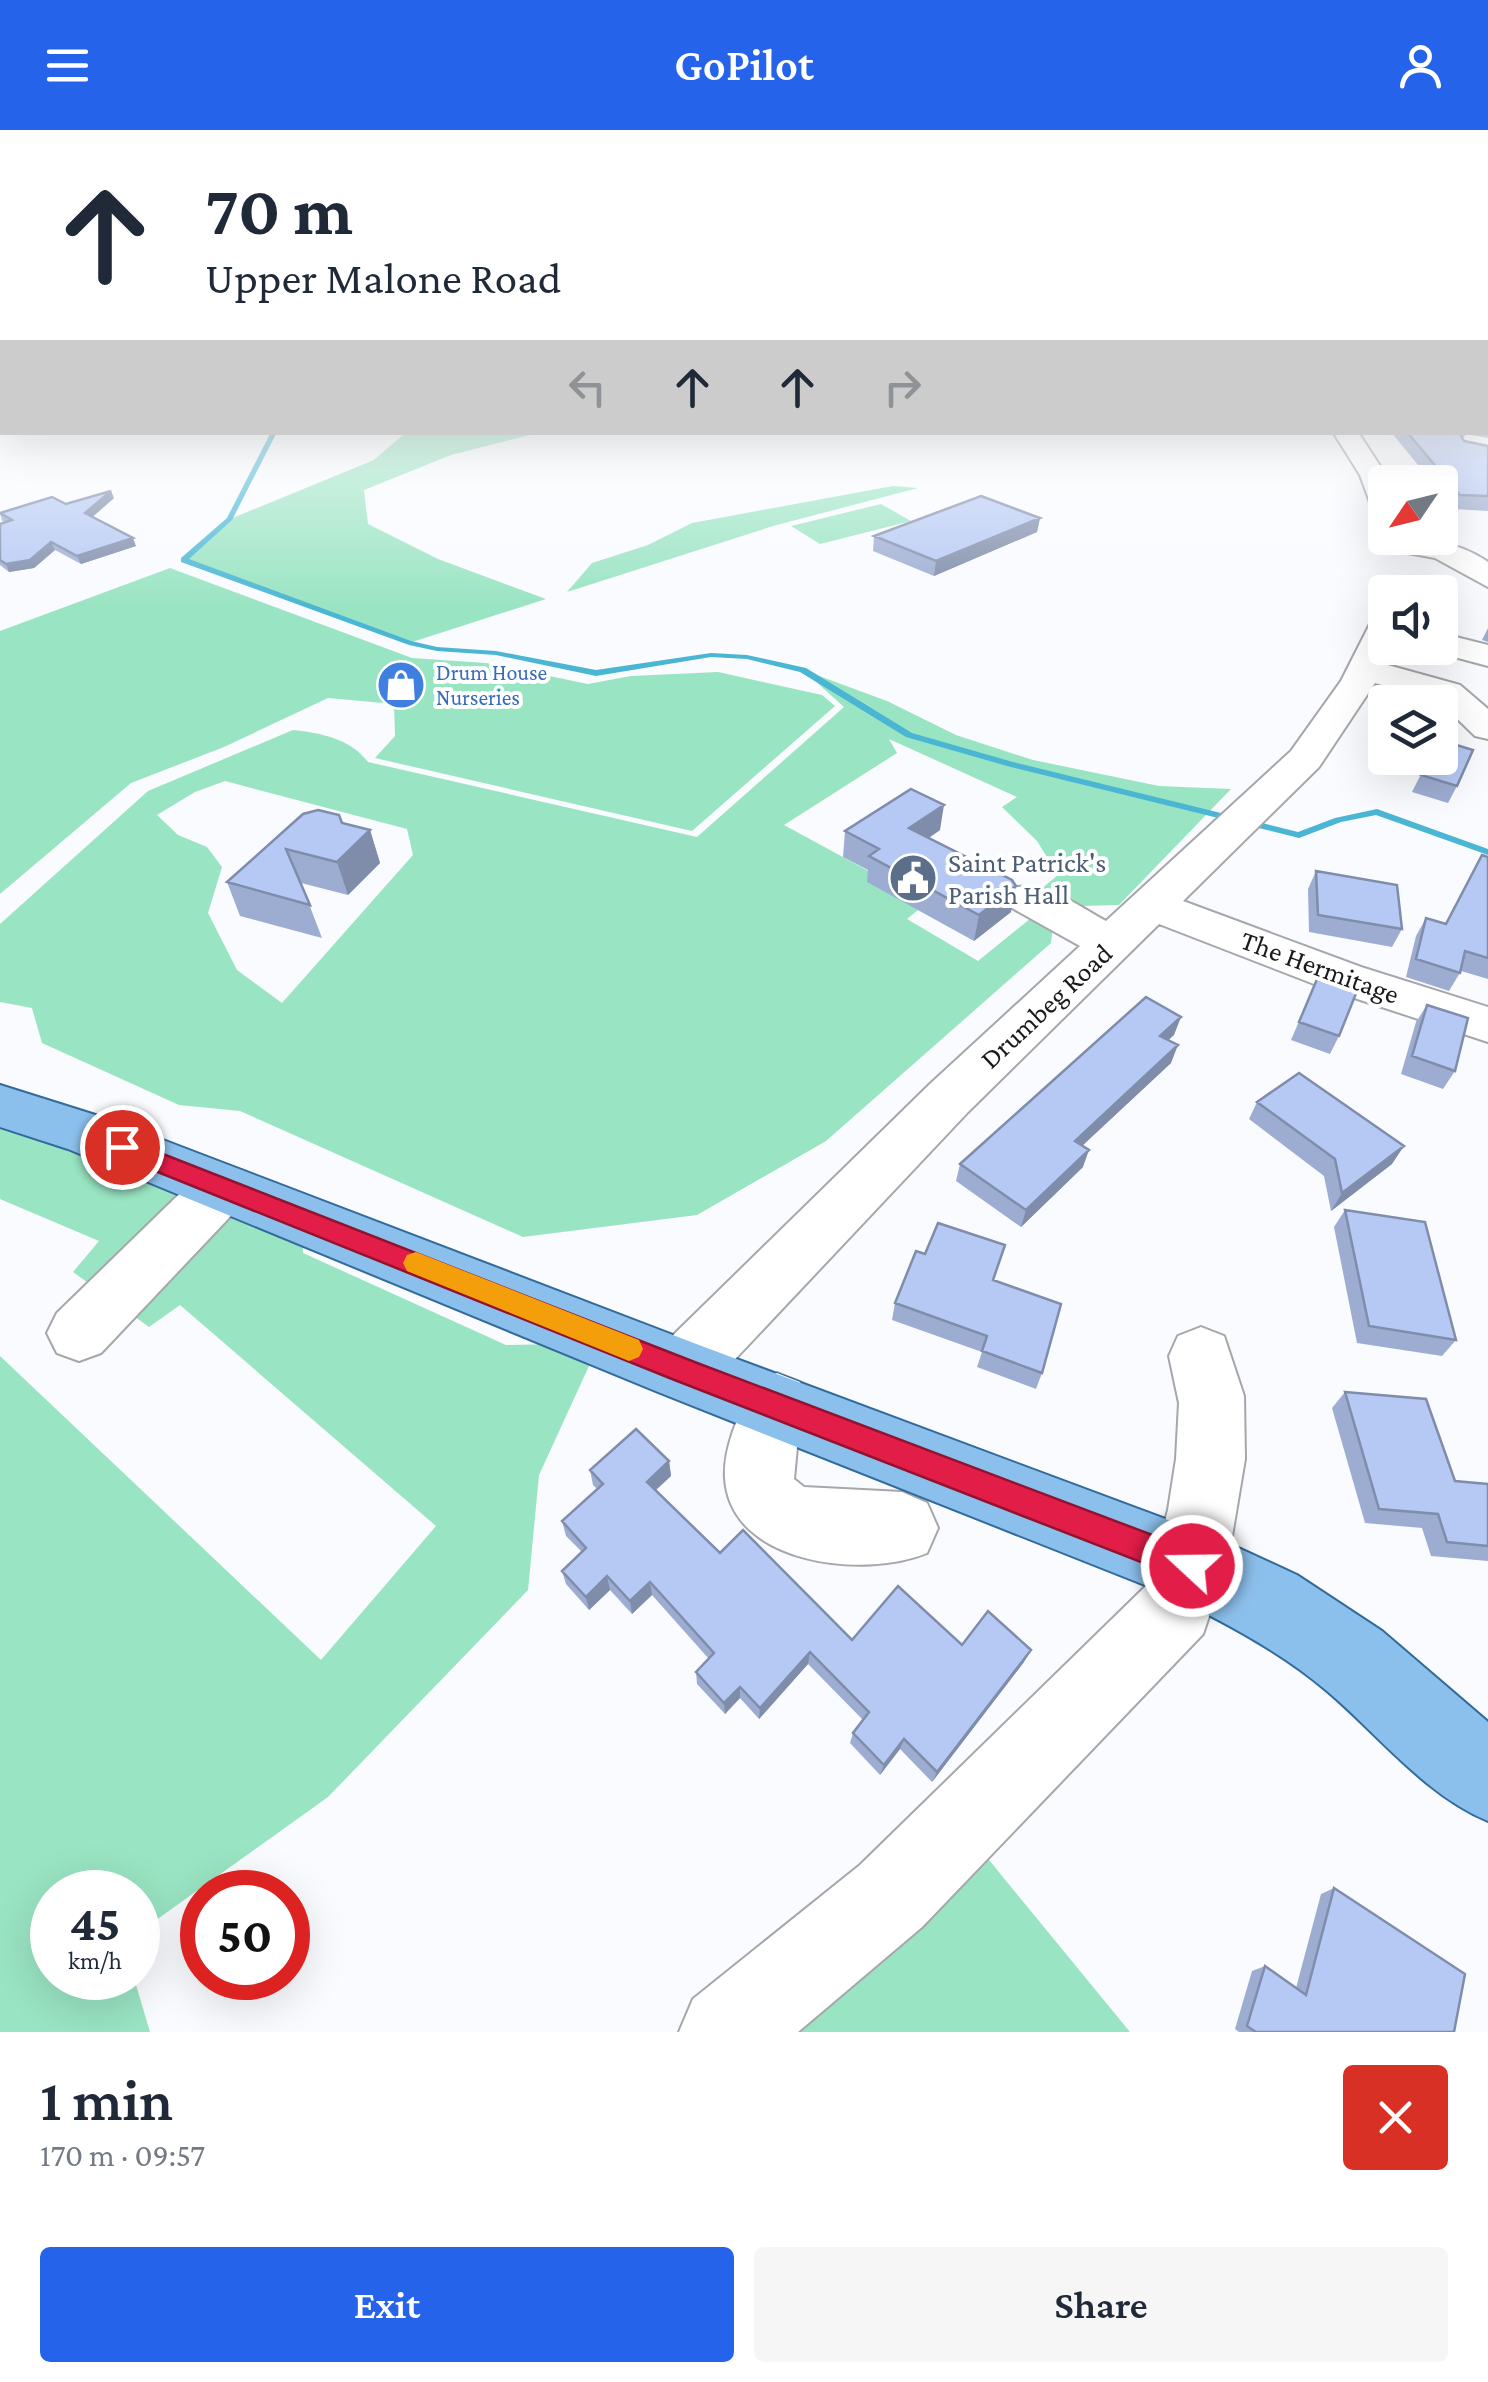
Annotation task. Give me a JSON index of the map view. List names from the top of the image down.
{
  "streets": {
    "street": ["The Hermitage", "Drumbeg Road"]
  },
  "crossings": [
    ["The Hermitage", "Drumbeg Road"]
  ],
  "places": {
    "shop": ["Drum House Nurseries"],
    "public building": ["Saint Patrick's Parish Hall"]
  },
  "north": "bottom left",
  "page": {
    "header": "GoPilot",
    "turn": ["70 m", "Upper Malone Road"],
    "speed": "45 km/h",
    "limit": "50",
    "heading": ["1 min", "170 m · 09:57"],
    "buttons": ["Exit", "Share"]
  }
}
